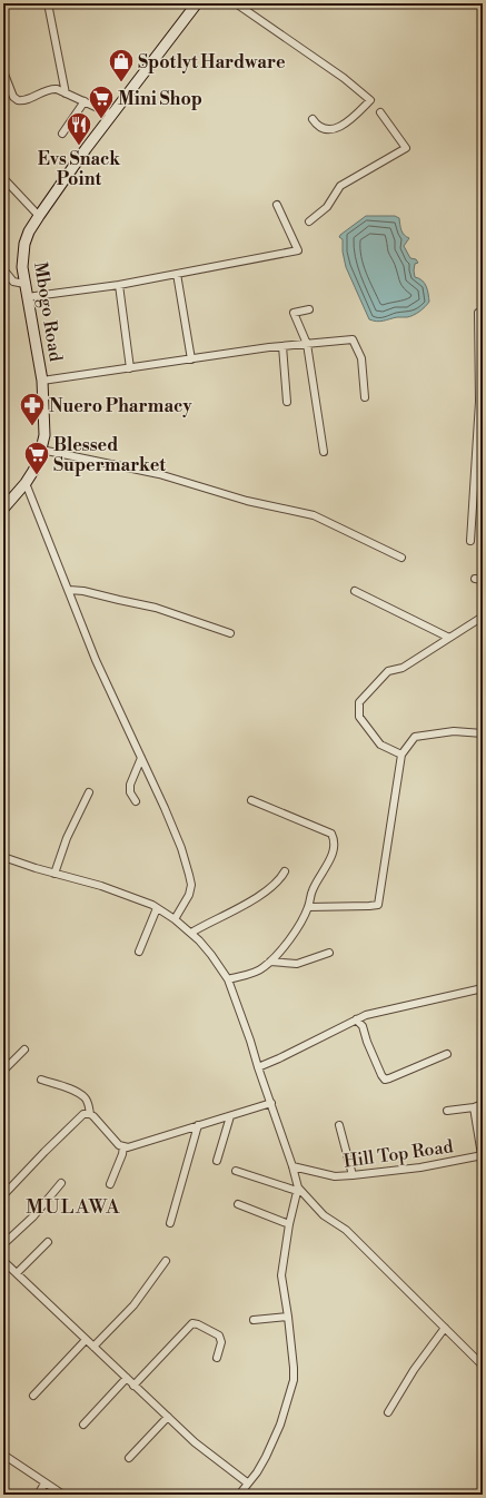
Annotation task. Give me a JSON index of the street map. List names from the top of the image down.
{
  "streets": {
    "main road": ["Mbogo Road"],
    "street": ["Hill Top Road"]
  },
  "districts": ["MULAWA"],
  "places": {
    "shop": ["Spotlyt Hardware"],
    "supermarket": ["Mini Shop", "Blessed Supermarket"],
    "restaurant": ["Evs Snack Point"],
    "pharmacy": ["Nuero Pharmacy"]
  }
}
